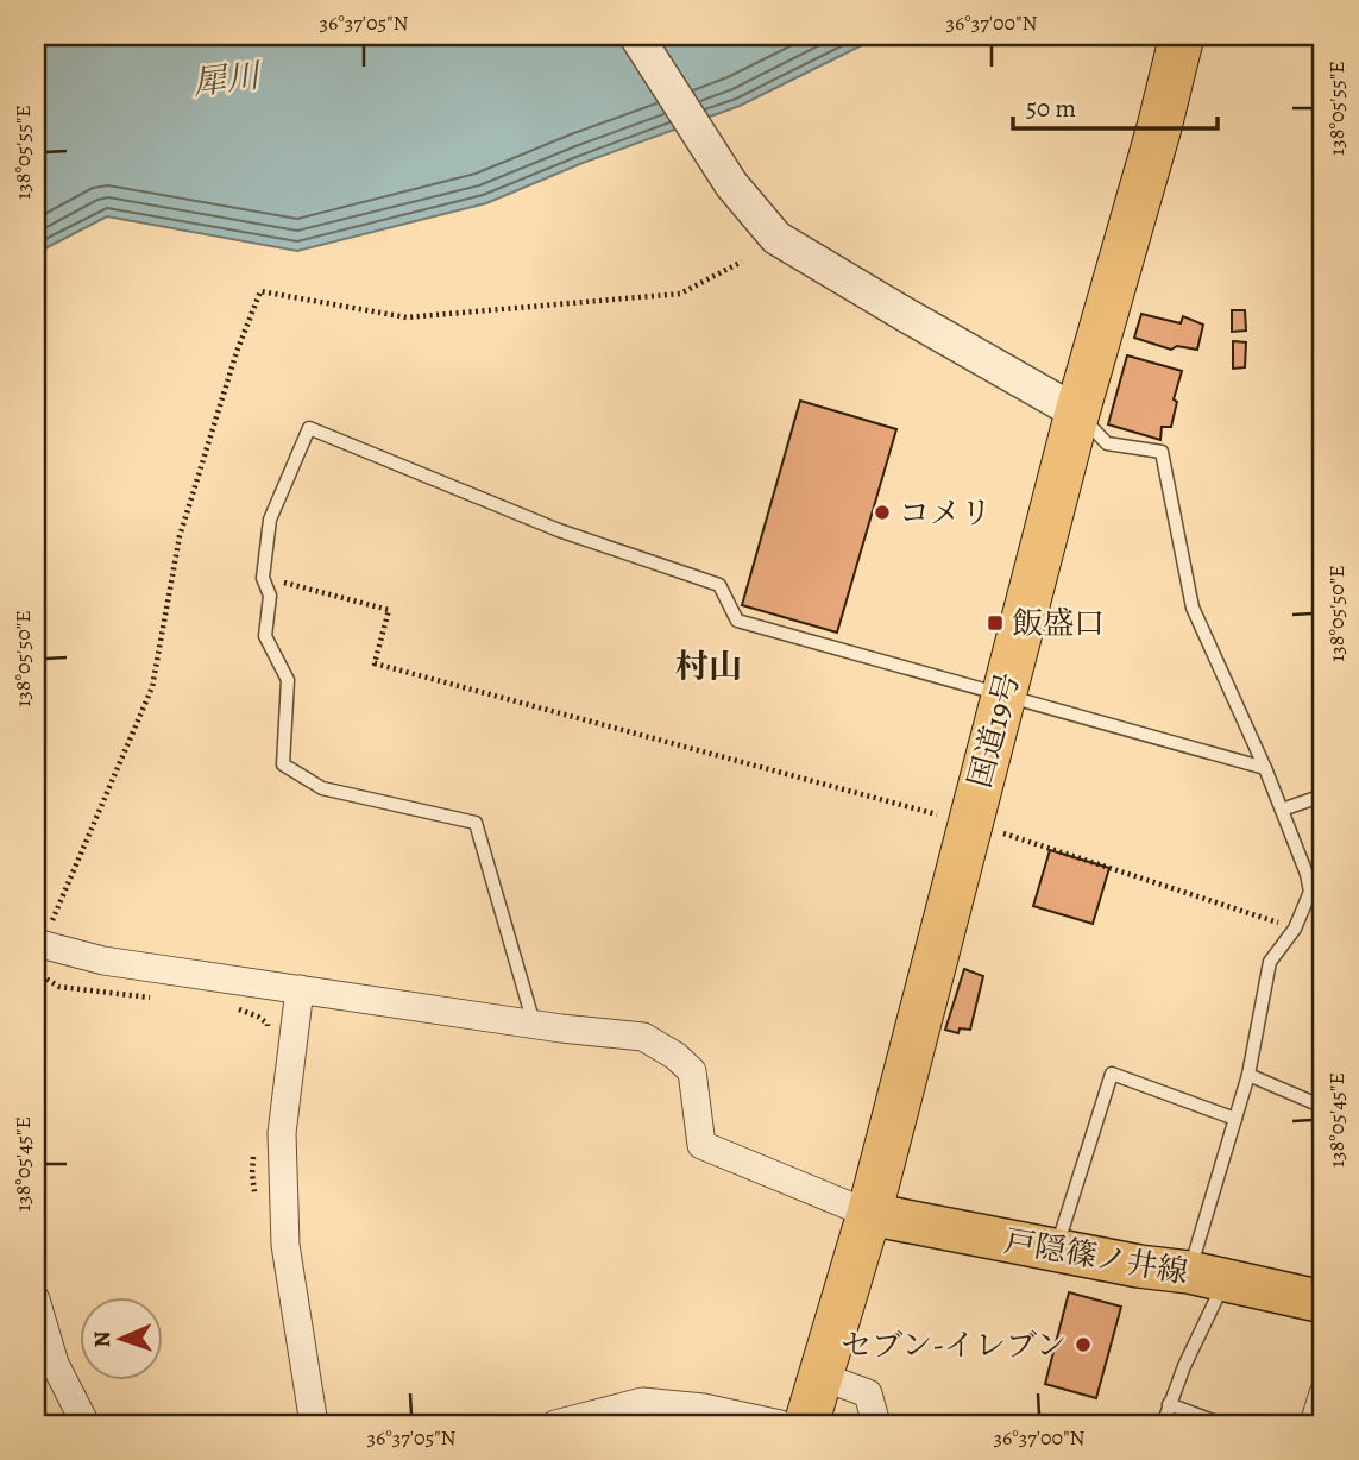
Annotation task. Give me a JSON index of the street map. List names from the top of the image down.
{
  "streets": {
    "highway": ["国道19号"],
    "main road": ["戸隠篠ノ井線"]
  },
  "crossings": [
    ["国道19号", "戸隠篠ノ井線"]
  ],
  "districts": ["村山"],
  "water": ["犀川"],
  "places": {
    "other": ["コメリ", "セブン-イレブン"],
    "transit": ["飯盛口"]
  },
  "scale_bar": "50 m",
  "north": "left",
  "coordinates": [
    "36°37'05\"N",
    "36°37'00\"N",
    "138°05'55\"E",
    "138°05'50\"E",
    "138°05'45\"E"
  ]
}
